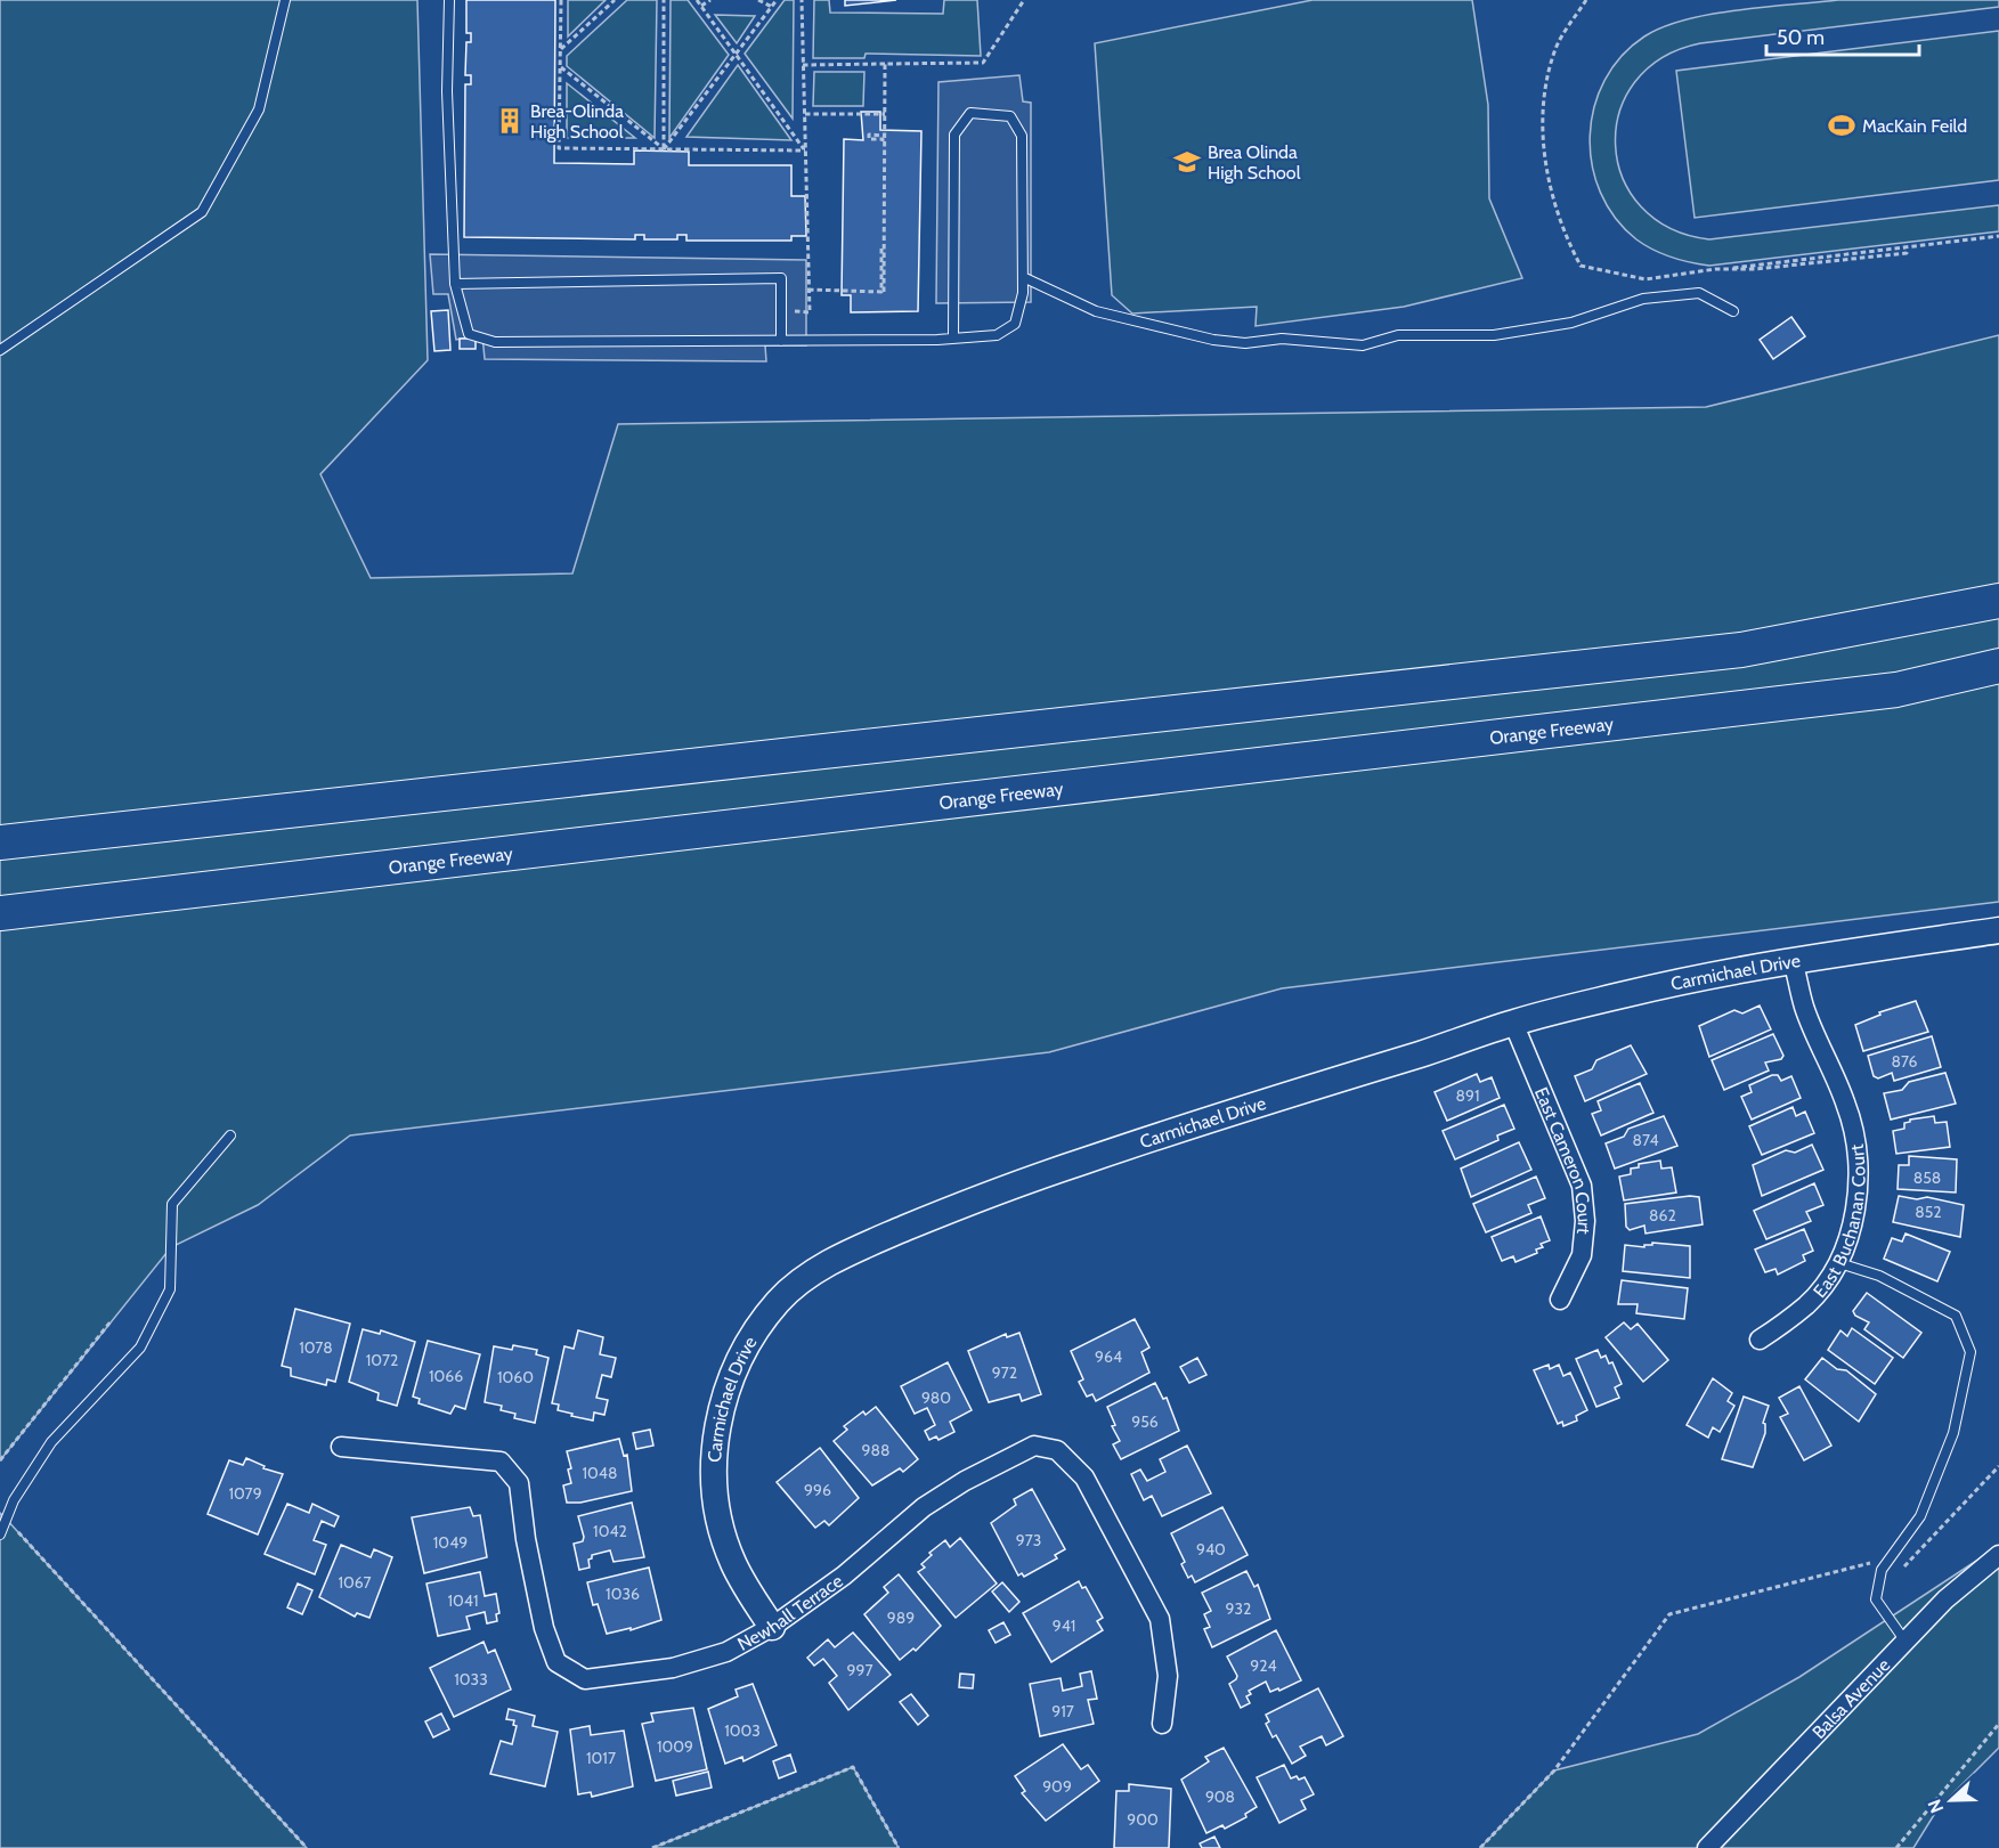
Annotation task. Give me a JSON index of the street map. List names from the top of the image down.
{
  "streets": {
    "highway": ["Orange Freeway"],
    "street": [
      "Carmichael Drive",
      "East Cameron Court",
      "East Buchanan Court",
      "Newhall Terrace",
      "Balsa Avenue"
    ]
  },
  "crossings": [
    ["Carmichael Drive", "East Cameron Court"],
    ["Carmichael Drive", "East Buchanan Court"],
    ["Carmichael Drive", "Newhall Terrace"]
  ],
  "places": {
    "building": ["Brea-Olinda High School"],
    "sports": ["MacKain Feild"],
    "school or university": ["Brea Olinda High School"]
  },
  "house_numbers": [
    "876",
    "891",
    "874",
    "858",
    "852",
    "862",
    "1078",
    "964",
    "1072",
    "972",
    "1066",
    "1060",
    "980",
    "956",
    "988",
    "1048",
    "996",
    "1079",
    "1042",
    "973",
    "1049",
    "940",
    "1067",
    "1036",
    "1041",
    "932",
    "989",
    "941",
    "924",
    "997",
    "1033",
    "917",
    "1003",
    "1009",
    "1017",
    "909",
    "908",
    "900"
  ],
  "scale_bar": "50 m",
  "north": "left"
}
